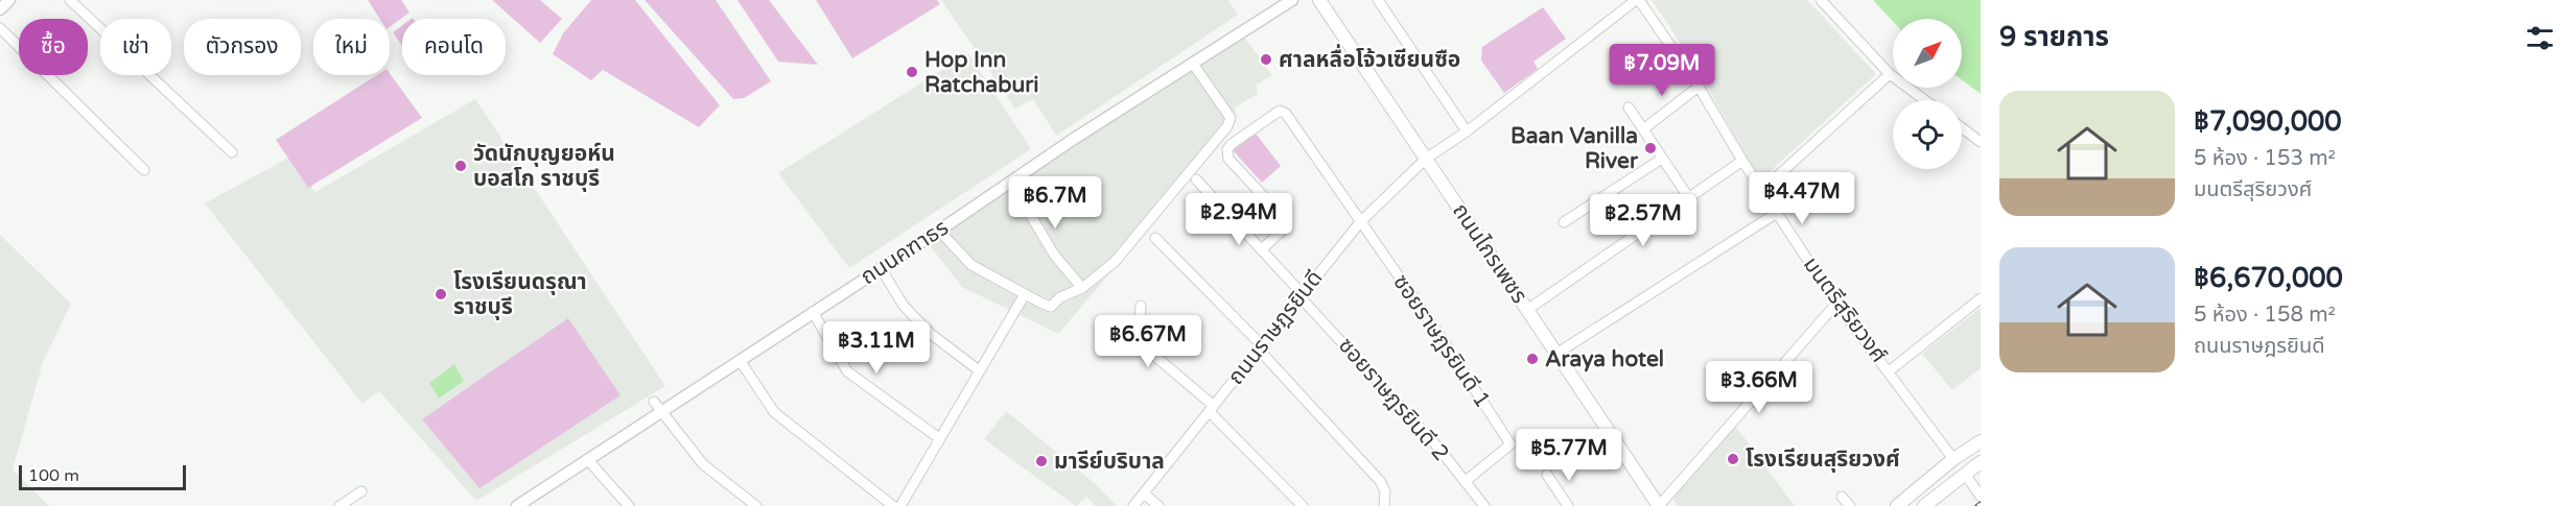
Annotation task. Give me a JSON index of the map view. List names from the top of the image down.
{
  "streets": {
    "main road": ["ถนนไกรเพชร"],
    "street": [
      "ถนนคฑาธร",
      "มนตรีสุริยวงศ์",
      "ถนนราษฎรยินดี",
      "ซอยราษฎรยินดี 1",
      "ซอยราษฎรยินดี 2"
    ]
  },
  "crossings": [
    ["ถนนไกรเพชร", "ถนนราษฎรยินดี"],
    ["มนตรีสุริยวงศ์", "ถนนราษฎรยินดี"],
    ["ถนนราษฎรยินดี", "ซอยราษฎรยินดี 1"],
    ["ถนนราษฎรยินดี", "ซอยราษฎรยินดี 2"],
    ["ซอยราษฎรยินดี 1", "ซอยราษฎรยินดี 2"]
  ],
  "places": [
    "ศาลหลื่อโจ้วเซียนซือ",
    "Hop Inn Ratchaburi",
    "Baan Vanilla River",
    "วัดนักบุญยอห์น บอสโก ราชบุรี",
    "โรงเรียนดรุณา ราชบุรี",
    "Araya hotel",
    "โรงเรียนสุริยวงศ์",
    "มารีย์บริบาล"
  ],
  "scale_bar": "100 m",
  "north": "top right",
  "page": {
    "heading": "9 รายการ",
    "chip": [
      "ซื้อ",
      "เช่า",
      "ตัวกรอง",
      "ใหม่",
      "คอนโด"
    ],
    "price": [
      "฿7.09M",
      "฿4.47M",
      "฿6.7M",
      "฿2.94M",
      "฿2.57M",
      "฿6.67M",
      "฿3.11M",
      "฿3.66M",
      "฿5.77M"
    ],
    "list": [
      {
        "name": "฿7,090,000",
        "note": "5 ห้อง · 153 m² · มนตรีสุริยวงศ์"
      },
      {
        "name": "฿6,670,000",
        "note": "5 ห้อง · 158 m² · ถนนราษฎรยินดี"
      }
    ],
    "scale": "100 m"
  }
}
